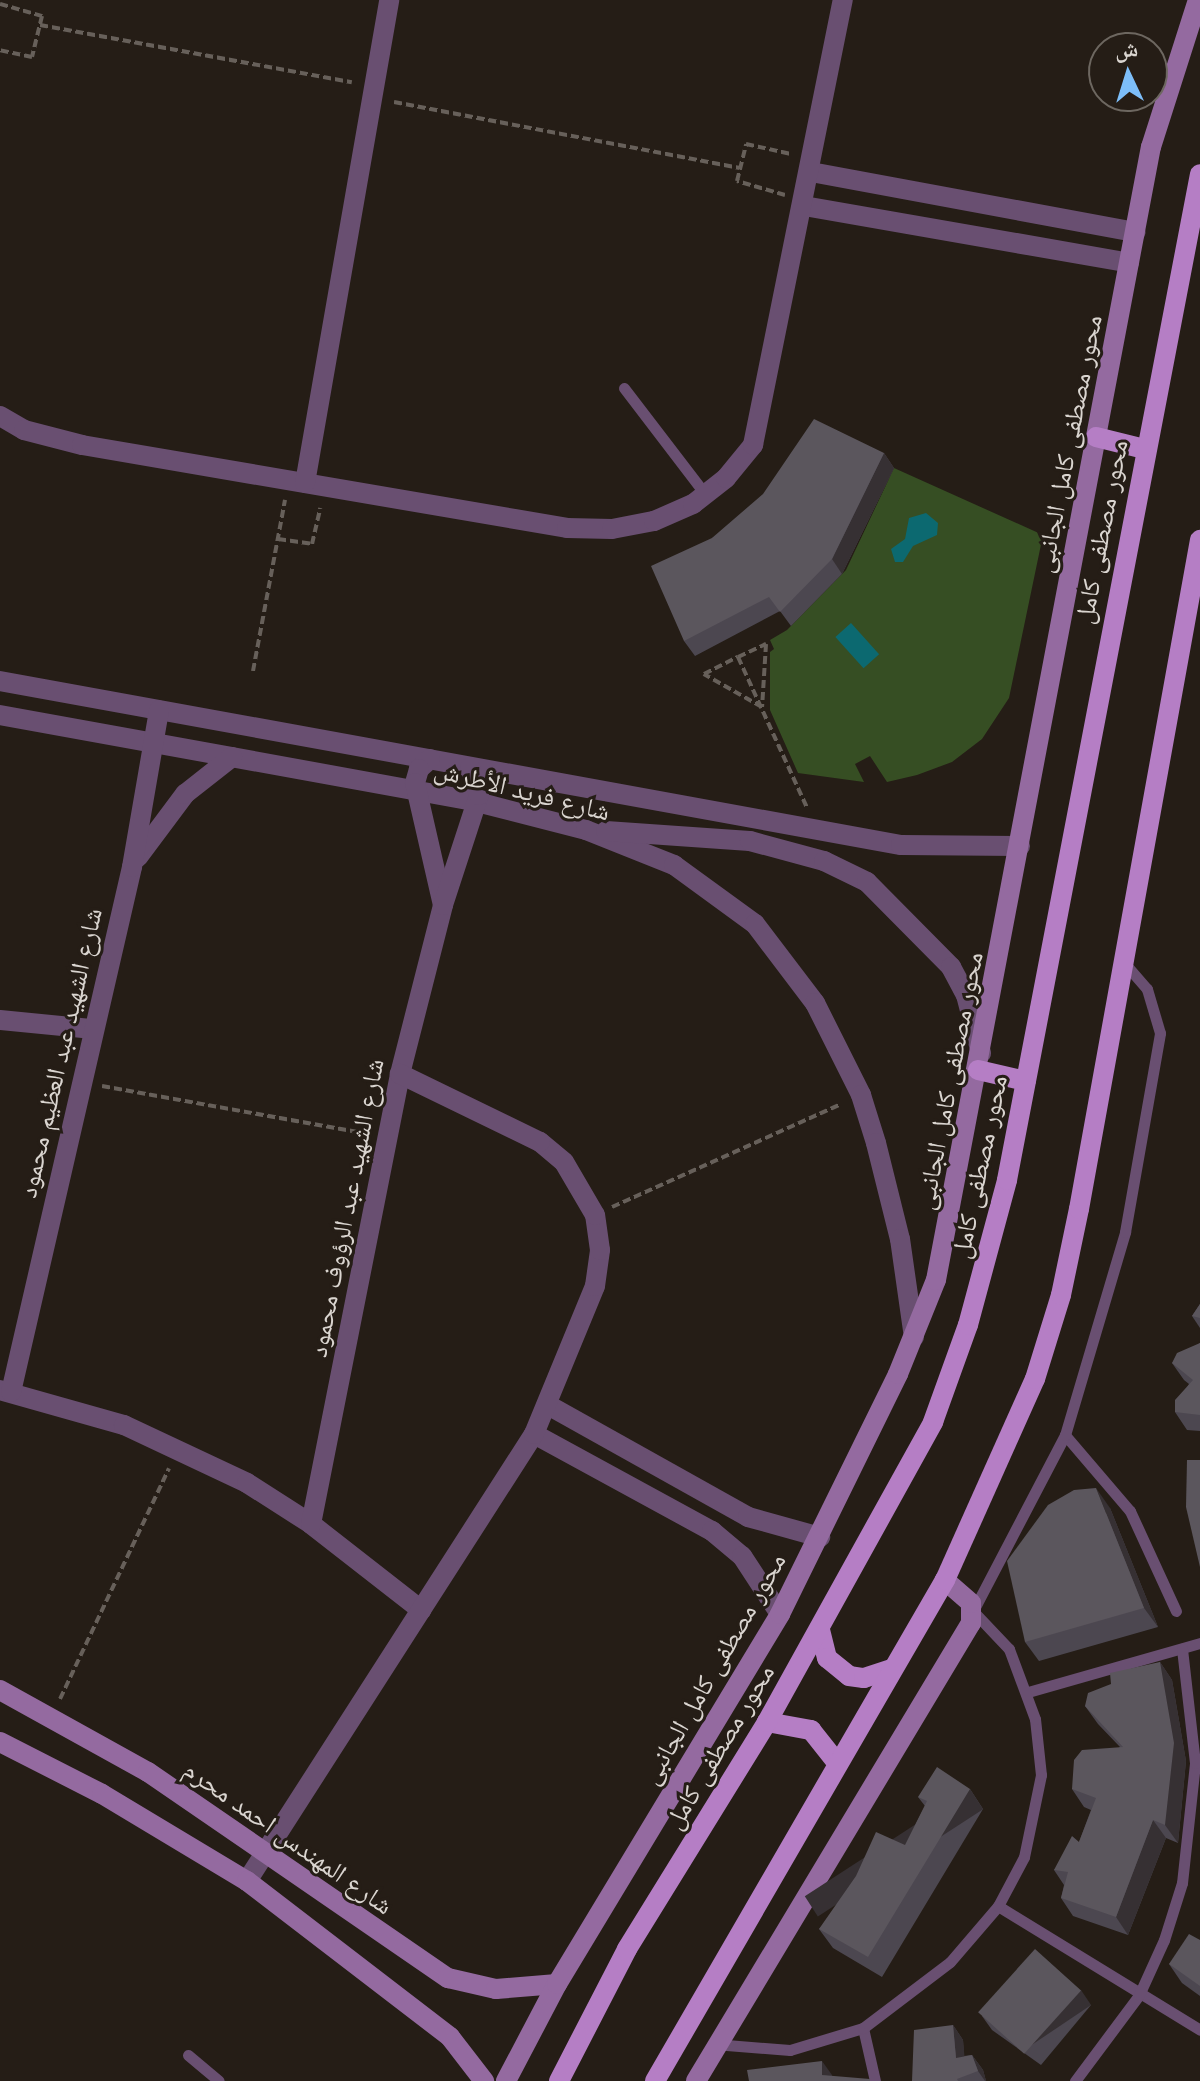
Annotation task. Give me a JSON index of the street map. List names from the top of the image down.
{
  "streets": {
    "main road": ["محور مصطفى كامل"],
    "street": [
      "محور مصطفى كامل الجانبى",
      "شارع فريد الأطرش",
      "شارع الشهيد عبد العظيم محمود",
      "شارع الشهيد عبد الرؤوف محمود",
      "شارع المهندس احمد محرم"
    ]
  },
  "crossings": [
    ["محور مصطفى كامل الجانبى", "شارع فريد الأطرش"],
    ["محور مصطفى كامل الجانبى", "شارع المهندس احمد محرم"],
    ["شارع فريد الأطرش", "شارع الشهيد عبد العظيم محمود"],
    ["شارع فريد الأطرش", "شارع الشهيد عبد الرؤوف محمود"]
  ],
  "north": "top"
}
